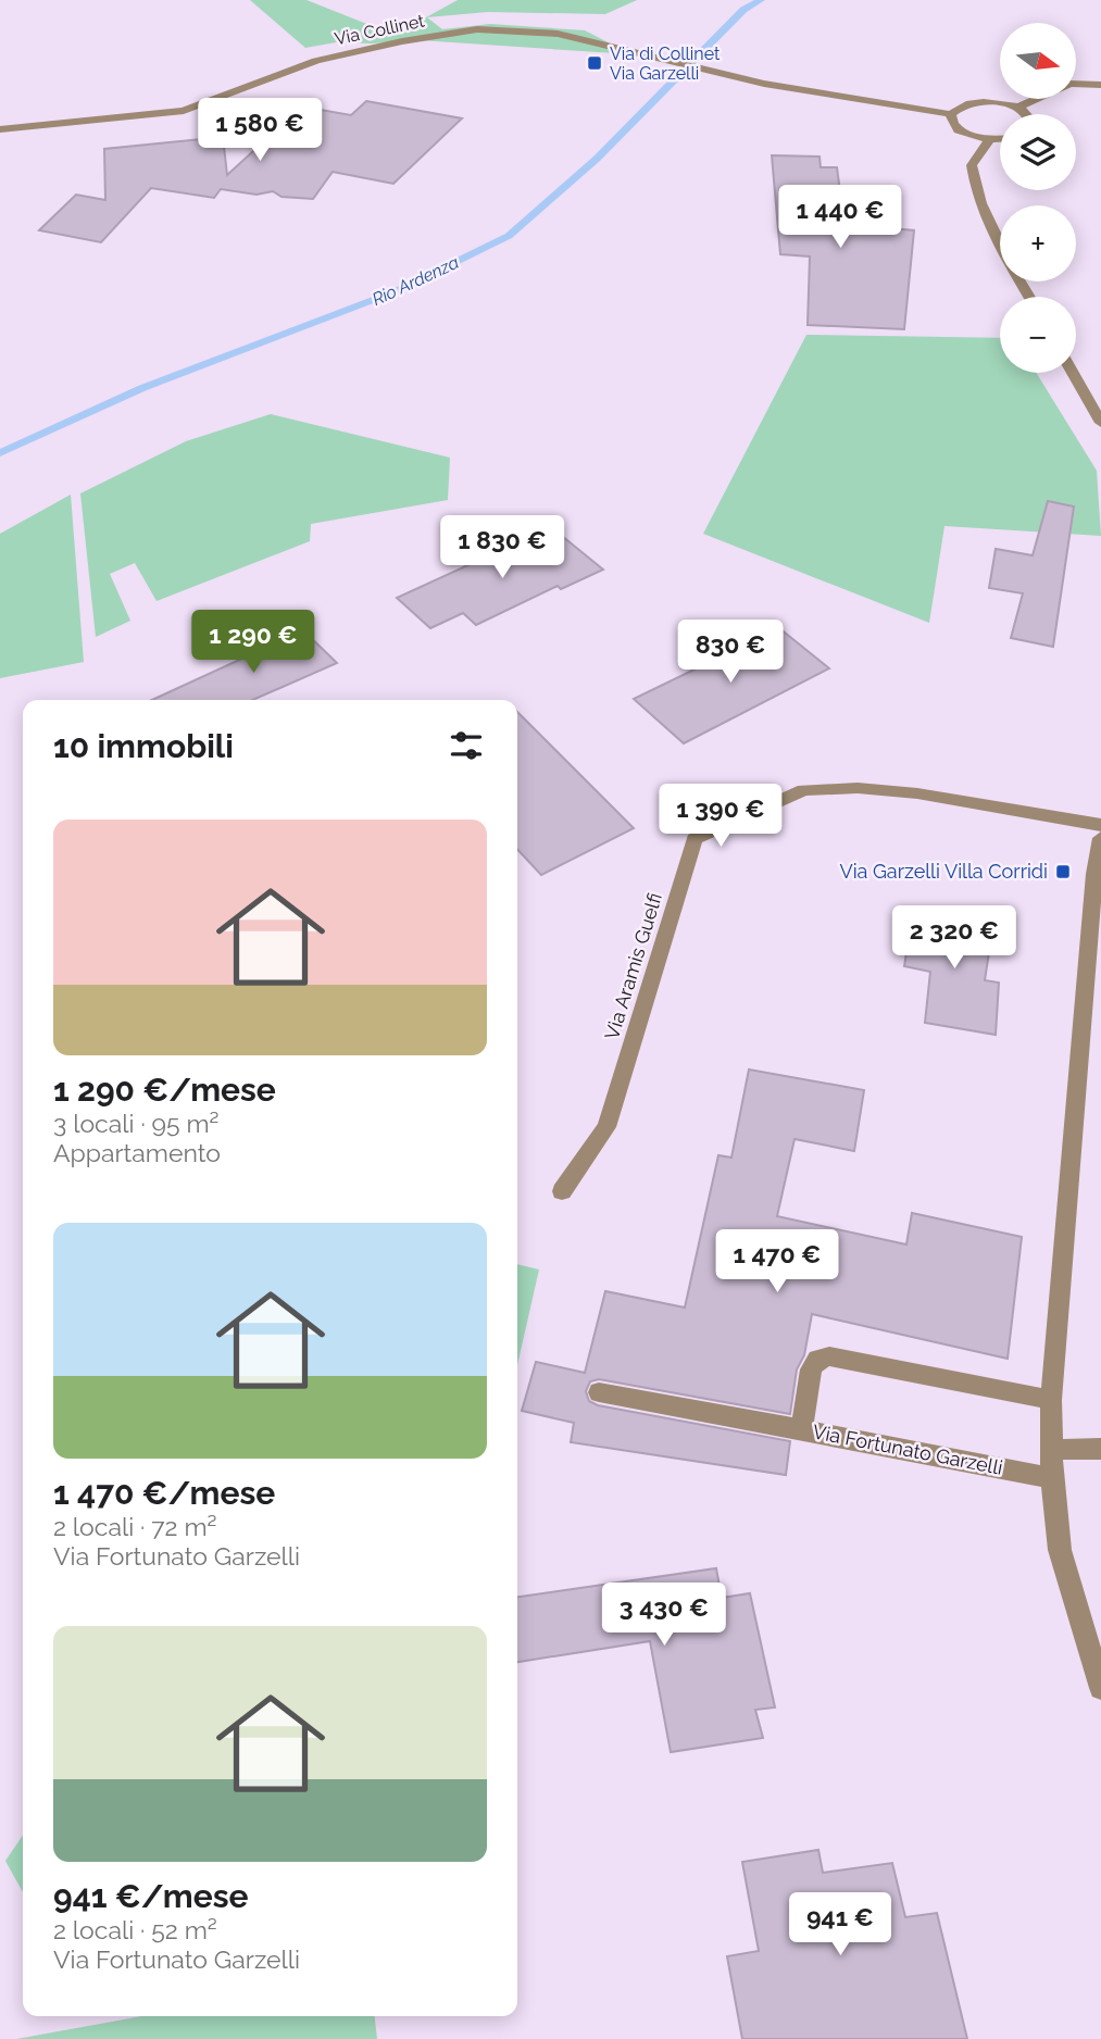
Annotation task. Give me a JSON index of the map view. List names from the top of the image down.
{
  "streets": {
    "street": ["Via Collinet", "Via Aramis Guelfi", "Via Fortunato Garzelli"]
  },
  "water": ["Rio Ardenza"],
  "places": {
    "transit": ["Via di Collinet Via Garzelli", "Via Garzelli Villa Corridi"]
  },
  "north": "right",
  "page": {
    "map_buttons": ["+", "−"],
    "price": [
      "1 580 €",
      "1 440 €",
      "1 830 €",
      "1 290 €",
      "830 €",
      "1 390 €",
      "2 320 €",
      "1 470 €",
      "3 430 €",
      "941 €"
    ],
    "heading": "10 immobili",
    "list": [
      {
        "name": "1 290 €/mese",
        "note": "3 locali · 95 m² · Appartamento"
      },
      {
        "name": "1 470 €/mese",
        "note": "2 locali · 72 m² · Via Fortunato Garzelli"
      },
      {
        "name": "941 €/mese",
        "note": "2 locali · 52 m² · Via Fortunato Garzelli"
      }
    ]
  }
}
